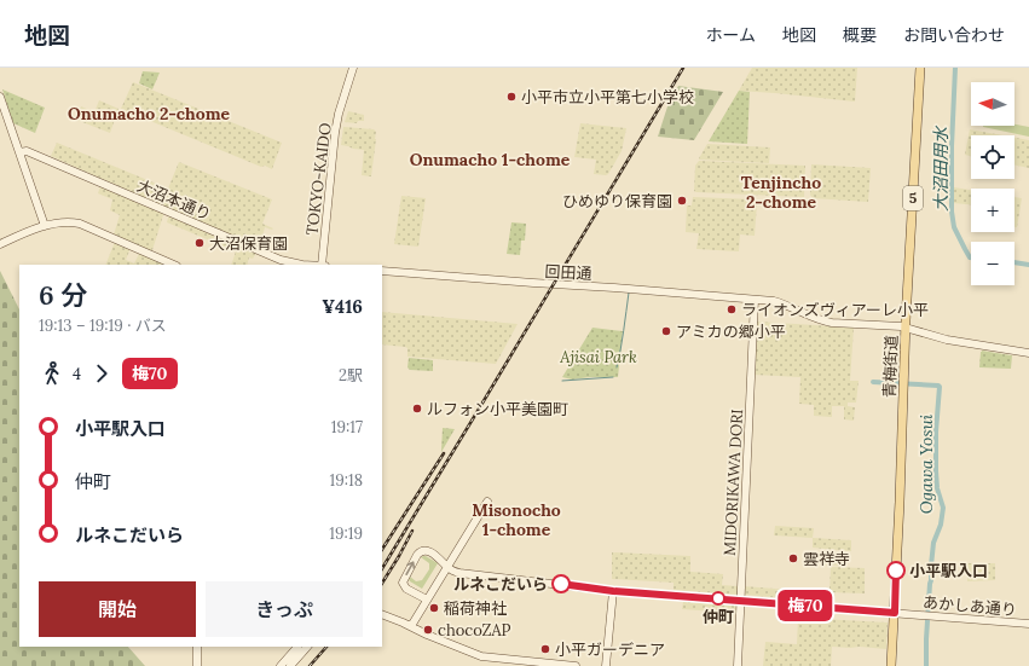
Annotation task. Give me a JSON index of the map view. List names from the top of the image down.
{
  "streets": {
    "main road": ["5", "青梅街道"],
    "street": [
      "TOKYO-KAIDO",
      "大沼本通り",
      "回田通",
      "MIDORIKAWA DORI",
      "あかしあ通り"
    ]
  },
  "crossings": [
    ["回田通", "青梅街道"],
    ["回田通", "MIDORIKAWA DORI"],
    ["青梅街道", "あかしあ通り"],
    ["MIDORIKAWA DORI", "あかしあ通り"]
  ],
  "districts": [
    "Onumacho 2-chome",
    "Onumacho 1-chome",
    "Tenjincho 2-chome",
    "Misonocho 1-chome"
  ],
  "water": ["大沼田用水", "Ogawa Yosui"],
  "parks": ["Ajisai Park"],
  "places": [
    "小平市立小平第七小学校",
    "ひめゆり保育園",
    "大沼保育園",
    "ライオンズヴィアーレ小平",
    "アミカの郷小平",
    "ルフォン小平美園町",
    "雲祥寺",
    "小平駅入口",
    "ルネこだいら",
    "仲町",
    "稲荷神社",
    "chocoZAP",
    "小平ガーデニア"
  ],
  "lines": ["bus line 梅70"],
  "north": "left",
  "page": {
    "header": "地図",
    "nav": [
      "ホーム",
      "地図",
      "概要",
      "お問い合わせ"
    ],
    "on_map": "梅70",
    "map_buttons": ["+", "−"],
    "heading": ["6 分", "19:13 – 19:19 · バス", "¥416"],
    "legs": ["4", "梅70", "2駅"],
    "list": [
      {
        "name": "小平駅入口",
        "value": "19:17"
      },
      {
        "name": "仲町",
        "value": "19:18"
      },
      {
        "name": "ルネこだいら",
        "value": "19:19"
      }
    ],
    "buttons": ["開始", "きっぷ"]
  }
}
